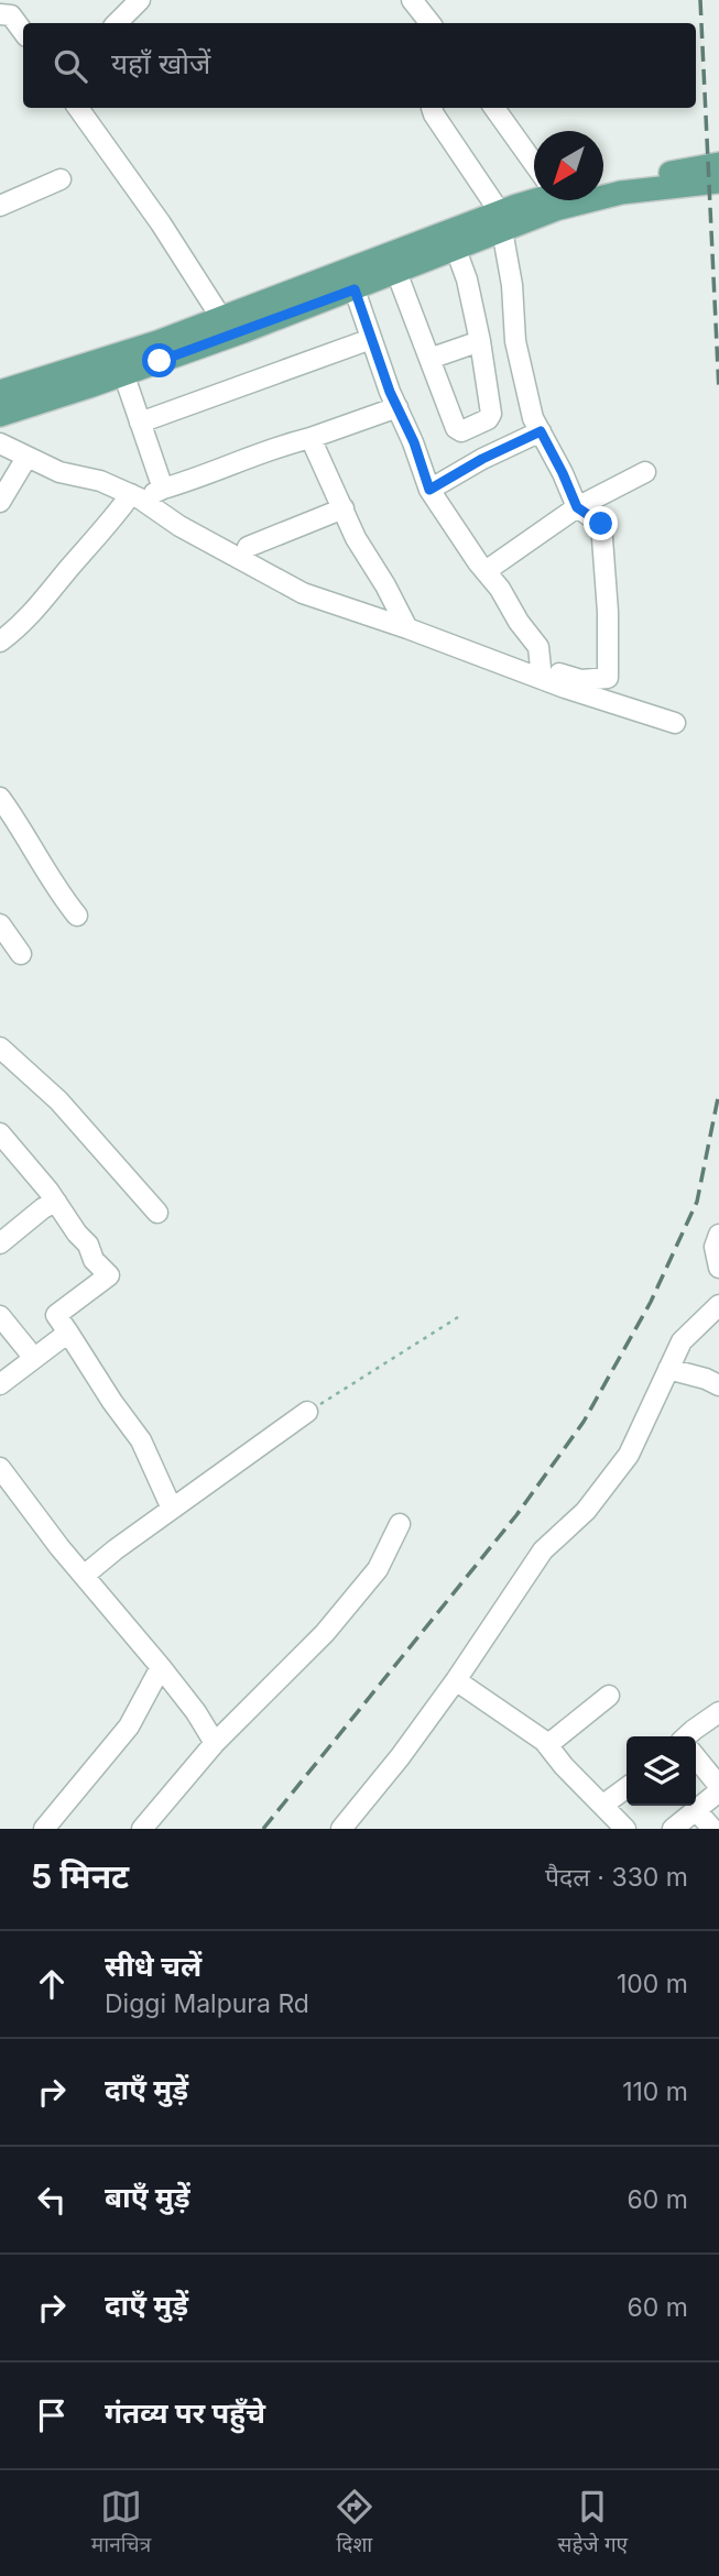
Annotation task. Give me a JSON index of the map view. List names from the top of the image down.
{
  "north": "bottom left",
  "page": {
    "search": "यहाँ खोजें",
    "heading": ["5 मिनट", "पैदल · 330 m"],
    "list": [
      ["सीधे चलें", "Diggi Malpura Rd", "100 m"],
      ["दाएँ मुड़ें", "110 m"],
      ["बाएँ मुड़ें", "60 m"],
      ["दाएँ मुड़ें", "60 m"],
      "गंतव्य पर पहुँचे"
    ],
    "nav": ["मानचित्र", "दिशा", "सहेजे गए"]
  }
}
